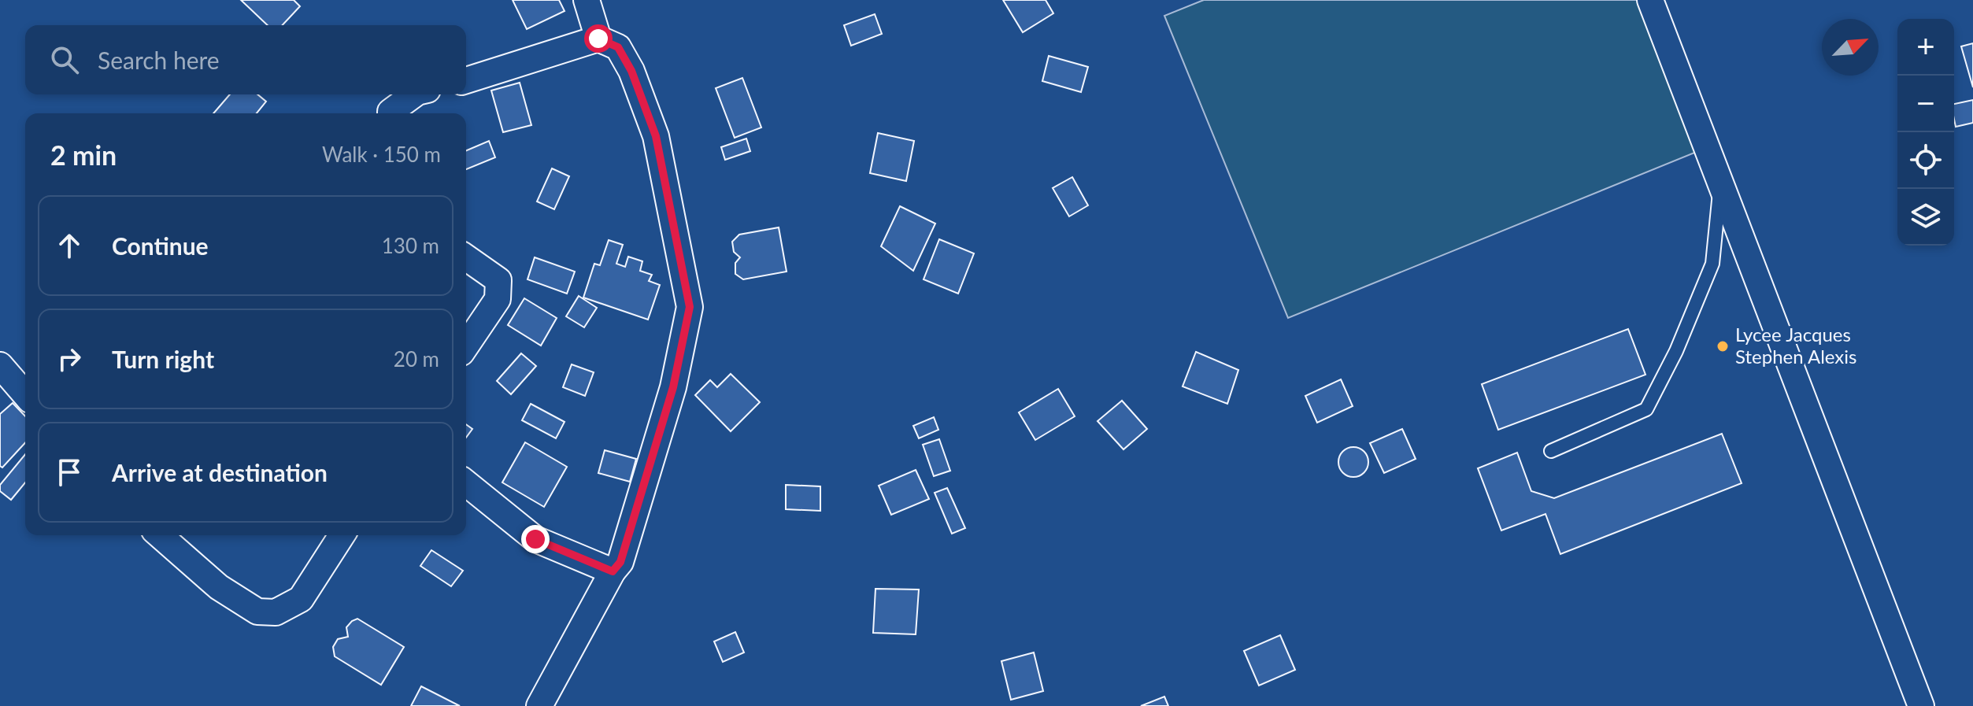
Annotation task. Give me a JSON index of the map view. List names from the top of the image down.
{
  "places": ["Lycee Jacques Stephen Alexis"],
  "north": "top right",
  "page": {
    "map_buttons": ["+", "−"],
    "search": "Search here",
    "heading": ["2 min", "Walk · 150 m"],
    "list": [
      ["Continue", "130 m"],
      ["Turn right", "20 m"],
      "Arrive at destination"
    ]
  }
}
